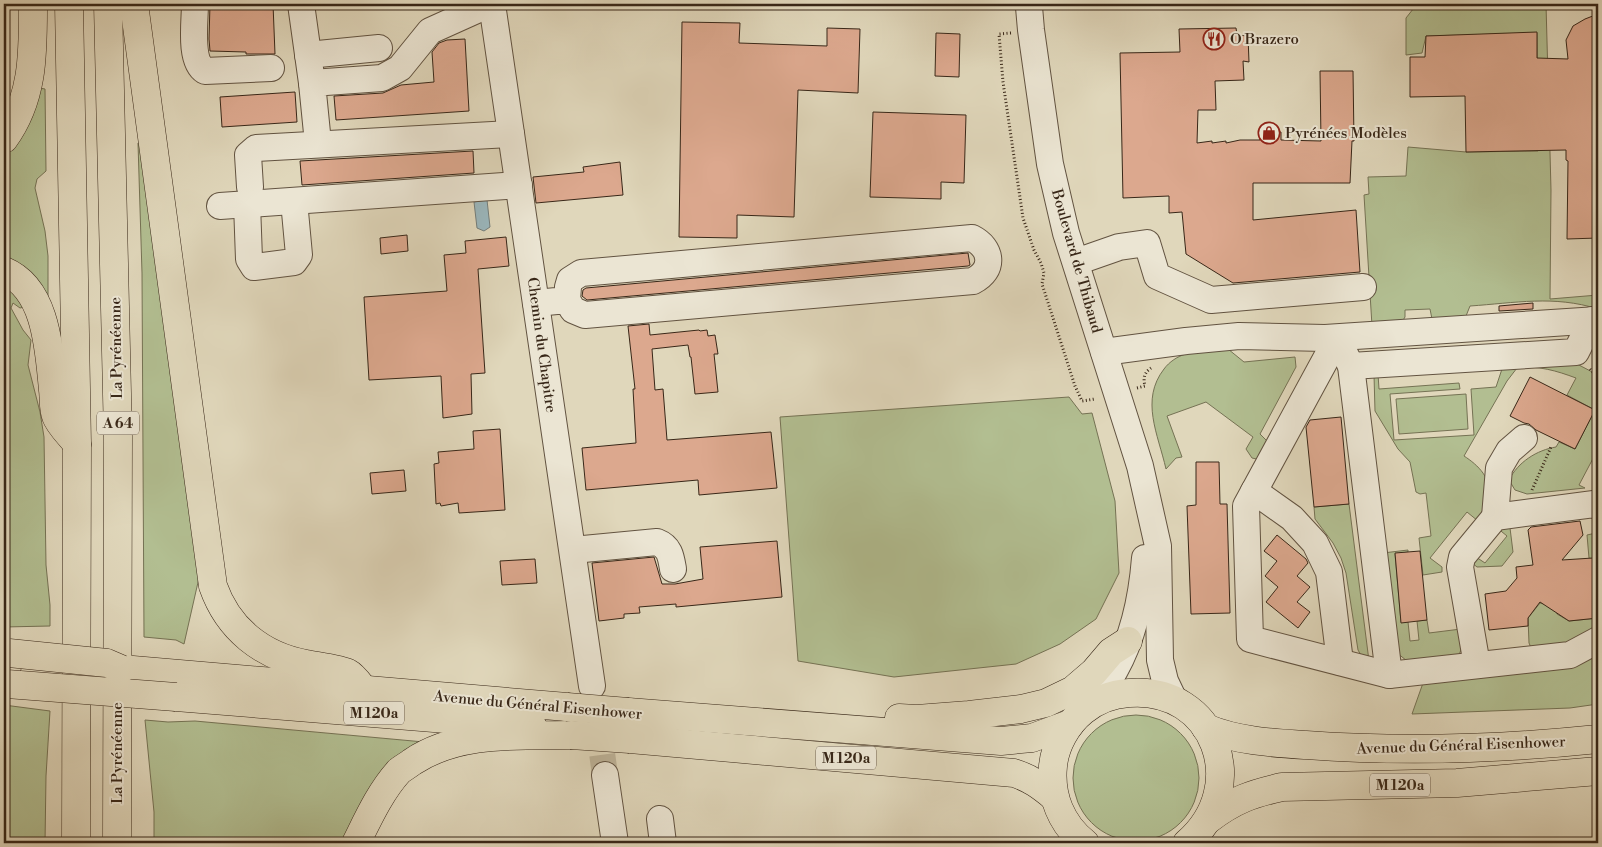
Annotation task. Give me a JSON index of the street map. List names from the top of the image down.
{
  "streets": {
    "main road": [
      "La Pyrénéenne",
      "A 64",
      "Avenue du Général Eisenhower",
      "M 120a"
    ],
    "street": ["Boulevard de Thibaud", "Chemin du Chapitre"]
  },
  "crossings": [
    ["Boulevard de Thibaud", "Avenue du Général Eisenhower"]
  ],
  "places": {
    "restaurant": ["O Brazero"],
    "shop": ["Pyrénées Modèles"]
  }
}
